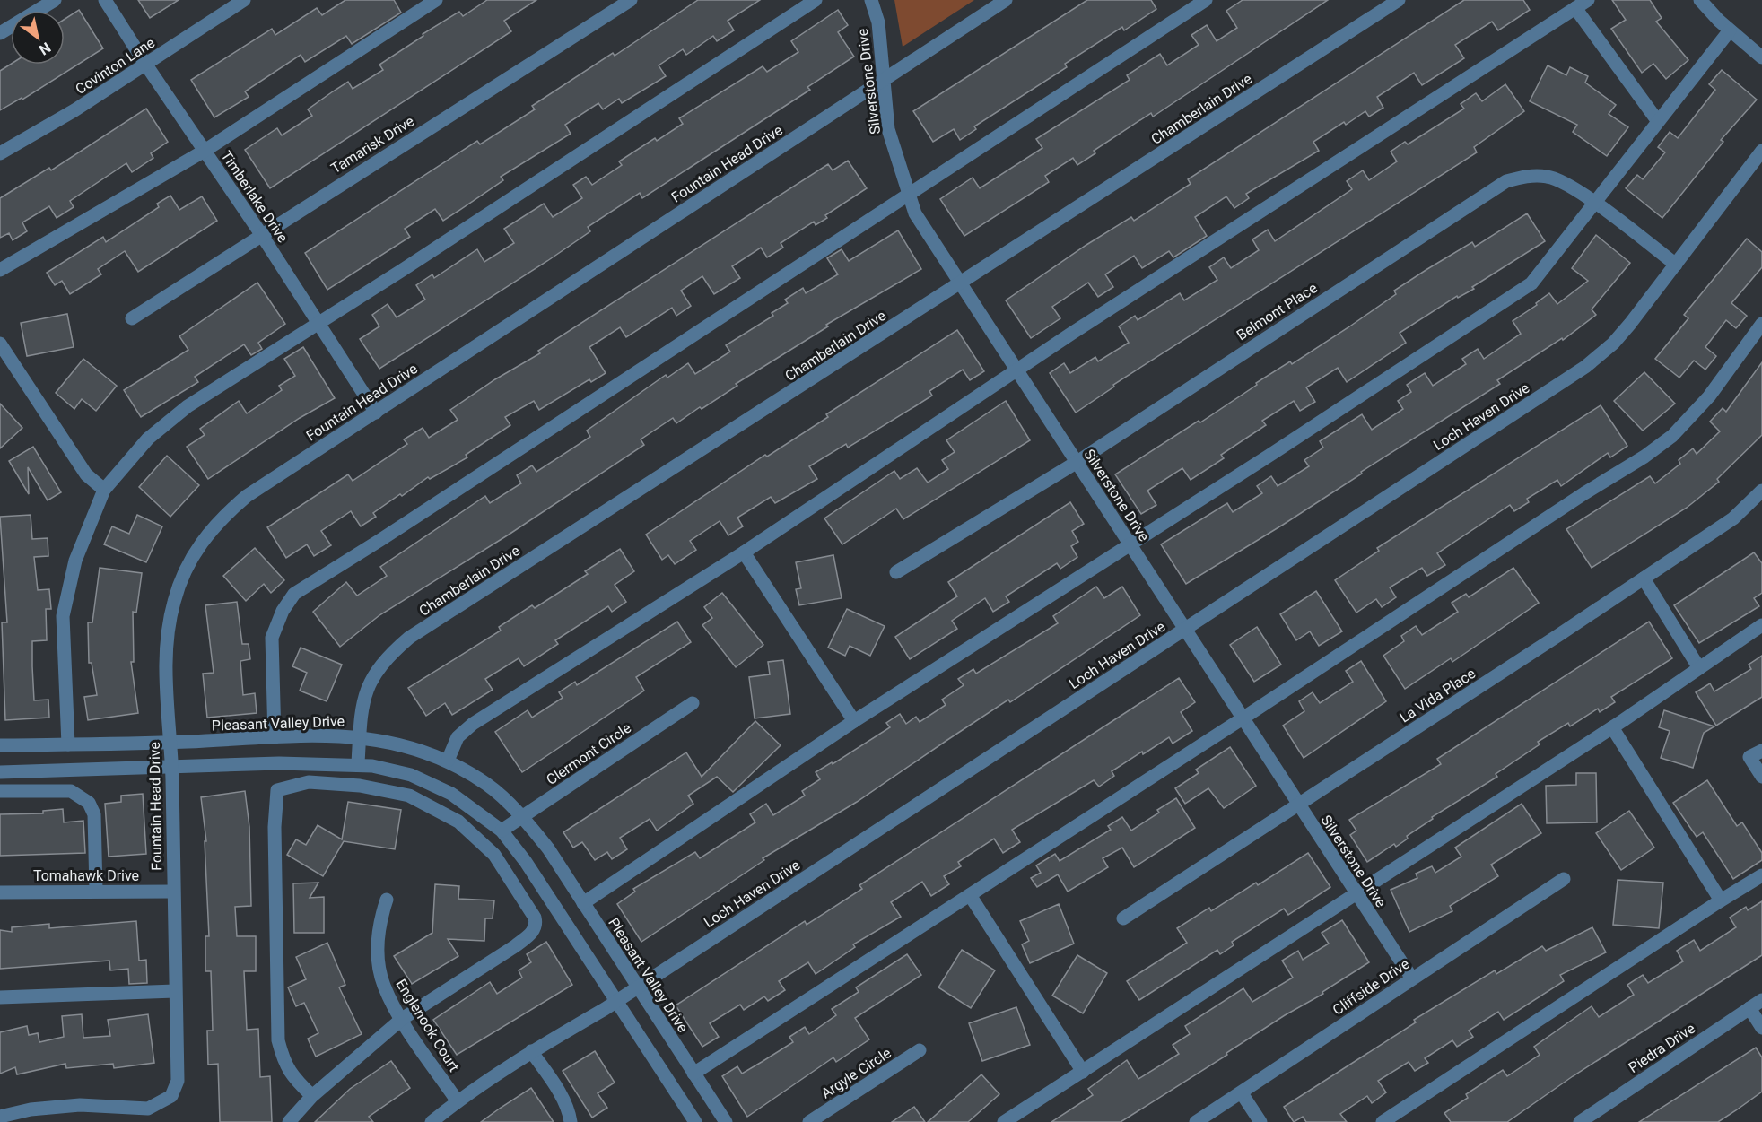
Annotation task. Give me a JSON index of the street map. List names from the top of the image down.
{
  "streets": {
    "street": [
      "Covinton Lane",
      "Silverstone Drive",
      "Chamberlain Drive",
      "Tamarisk Drive",
      "Fountain Head Drive",
      "Timberlake Drive",
      "Belmont Place",
      "Loch Haven Drive",
      "La Vida Place",
      "Pleasant Valley Drive",
      "Clermont Circle",
      "Tomahawk Drive",
      "Cliffside Drive",
      "Englenook Court",
      "Piedra Drive",
      "Argyle Circle"
    ]
  },
  "crossings": [
    ["Covinton Lane", "Timberlake Drive"],
    ["Silverstone Drive", "Chamberlain Drive"],
    ["Silverstone Drive", "Fountain Head Drive"],
    ["Silverstone Drive", "Belmont Place"],
    ["Silverstone Drive", "Loch Haven Drive"],
    ["Silverstone Drive", "La Vida Place"],
    ["Silverstone Drive", "Cliffside Drive"],
    ["Chamberlain Drive", "Pleasant Valley Drive"],
    ["Tamarisk Drive", "Timberlake Drive"],
    ["Fountain Head Drive", "Timberlake Drive"],
    ["Fountain Head Drive", "Pleasant Valley Drive"],
    ["Fountain Head Drive", "Tomahawk Drive"],
    ["Belmont Place", "Loch Haven Drive"],
    ["Loch Haven Drive", "Pleasant Valley Drive"],
    ["Loch Haven Drive", "Englenook Court"],
    ["Pleasant Valley Drive", "Clermont Circle"]
  ],
  "north": "bottom right"
}
